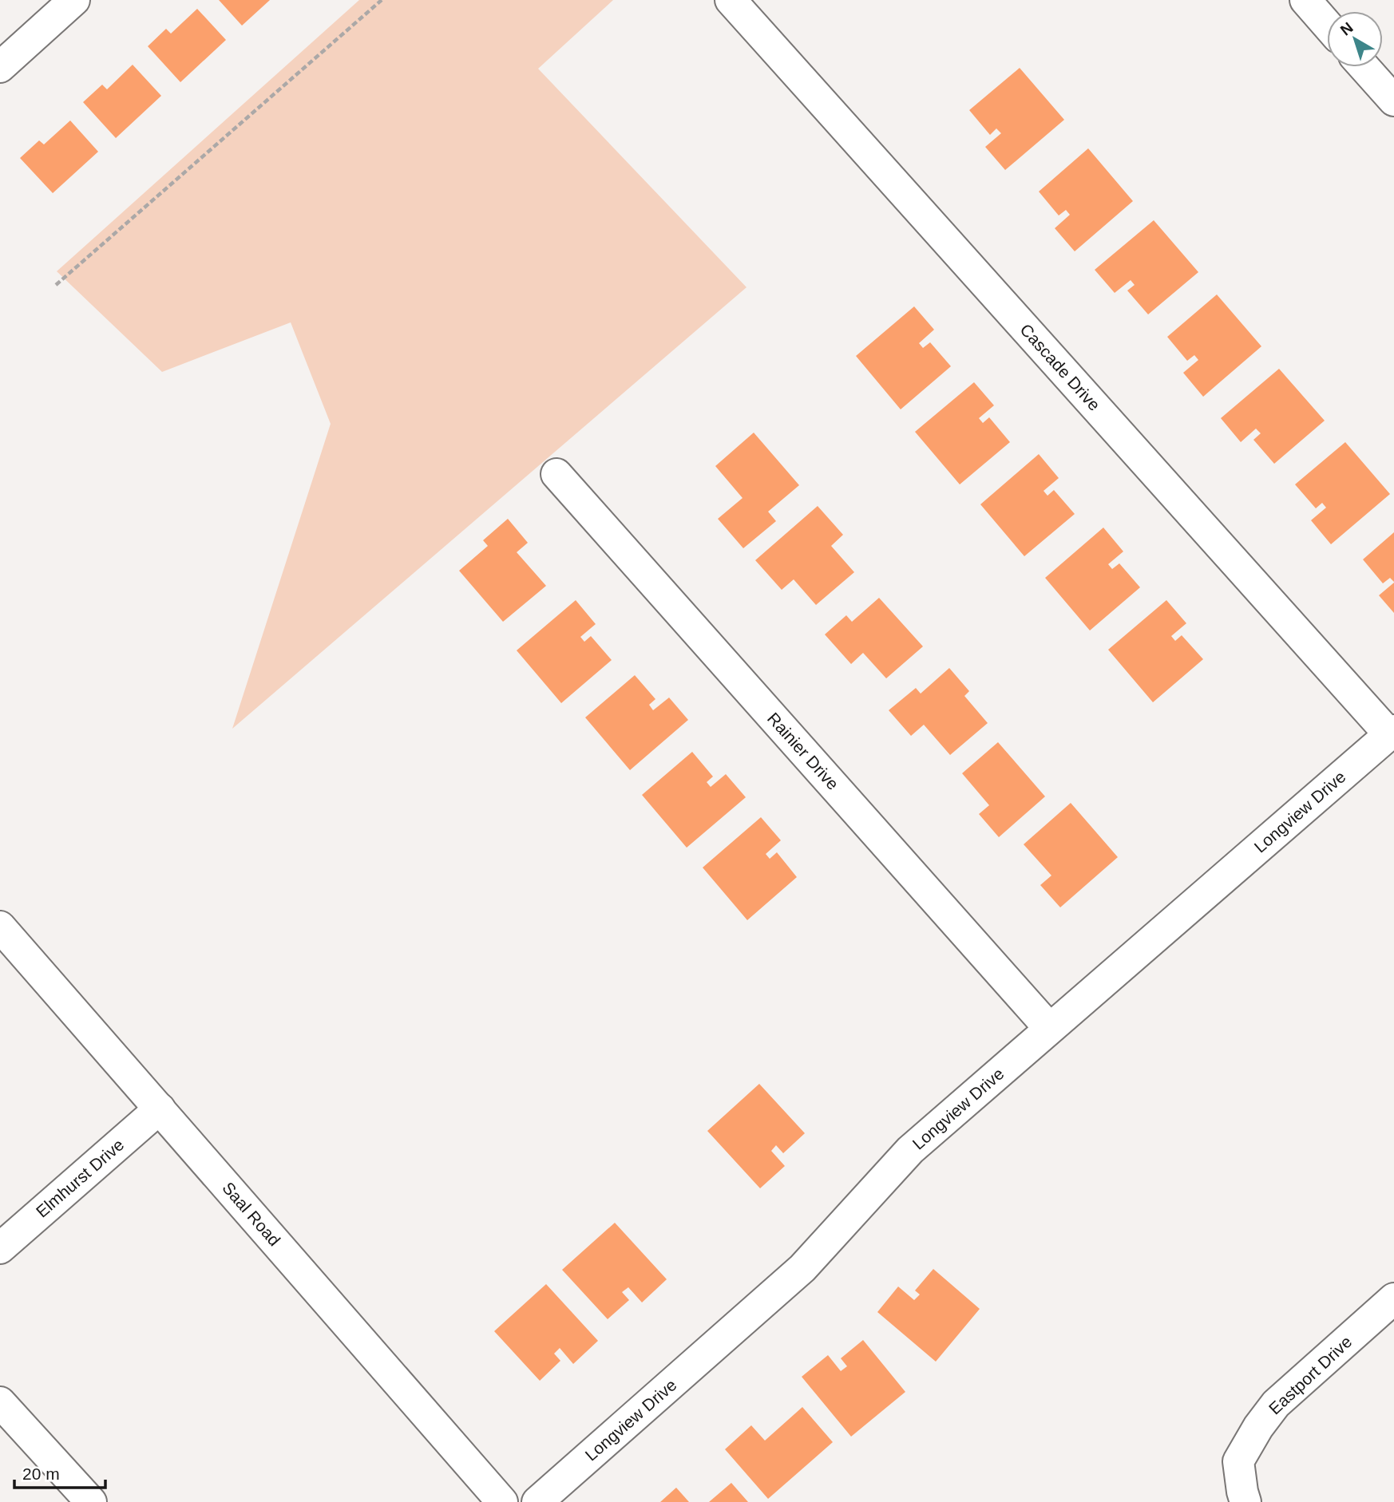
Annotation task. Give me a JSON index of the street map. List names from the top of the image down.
{
  "streets": {
    "street": [
      "Cascade Drive",
      "Rainier Drive",
      "Longview Drive",
      "Elmhurst Drive",
      "Saal Road",
      "Eastport Drive"
    ]
  },
  "crossings": [
    ["Cascade Drive", "Longview Drive"],
    ["Rainier Drive", "Longview Drive"],
    ["Elmhurst Drive", "Saal Road"]
  ],
  "scale_bar": "20 m",
  "north": "top left"
}
